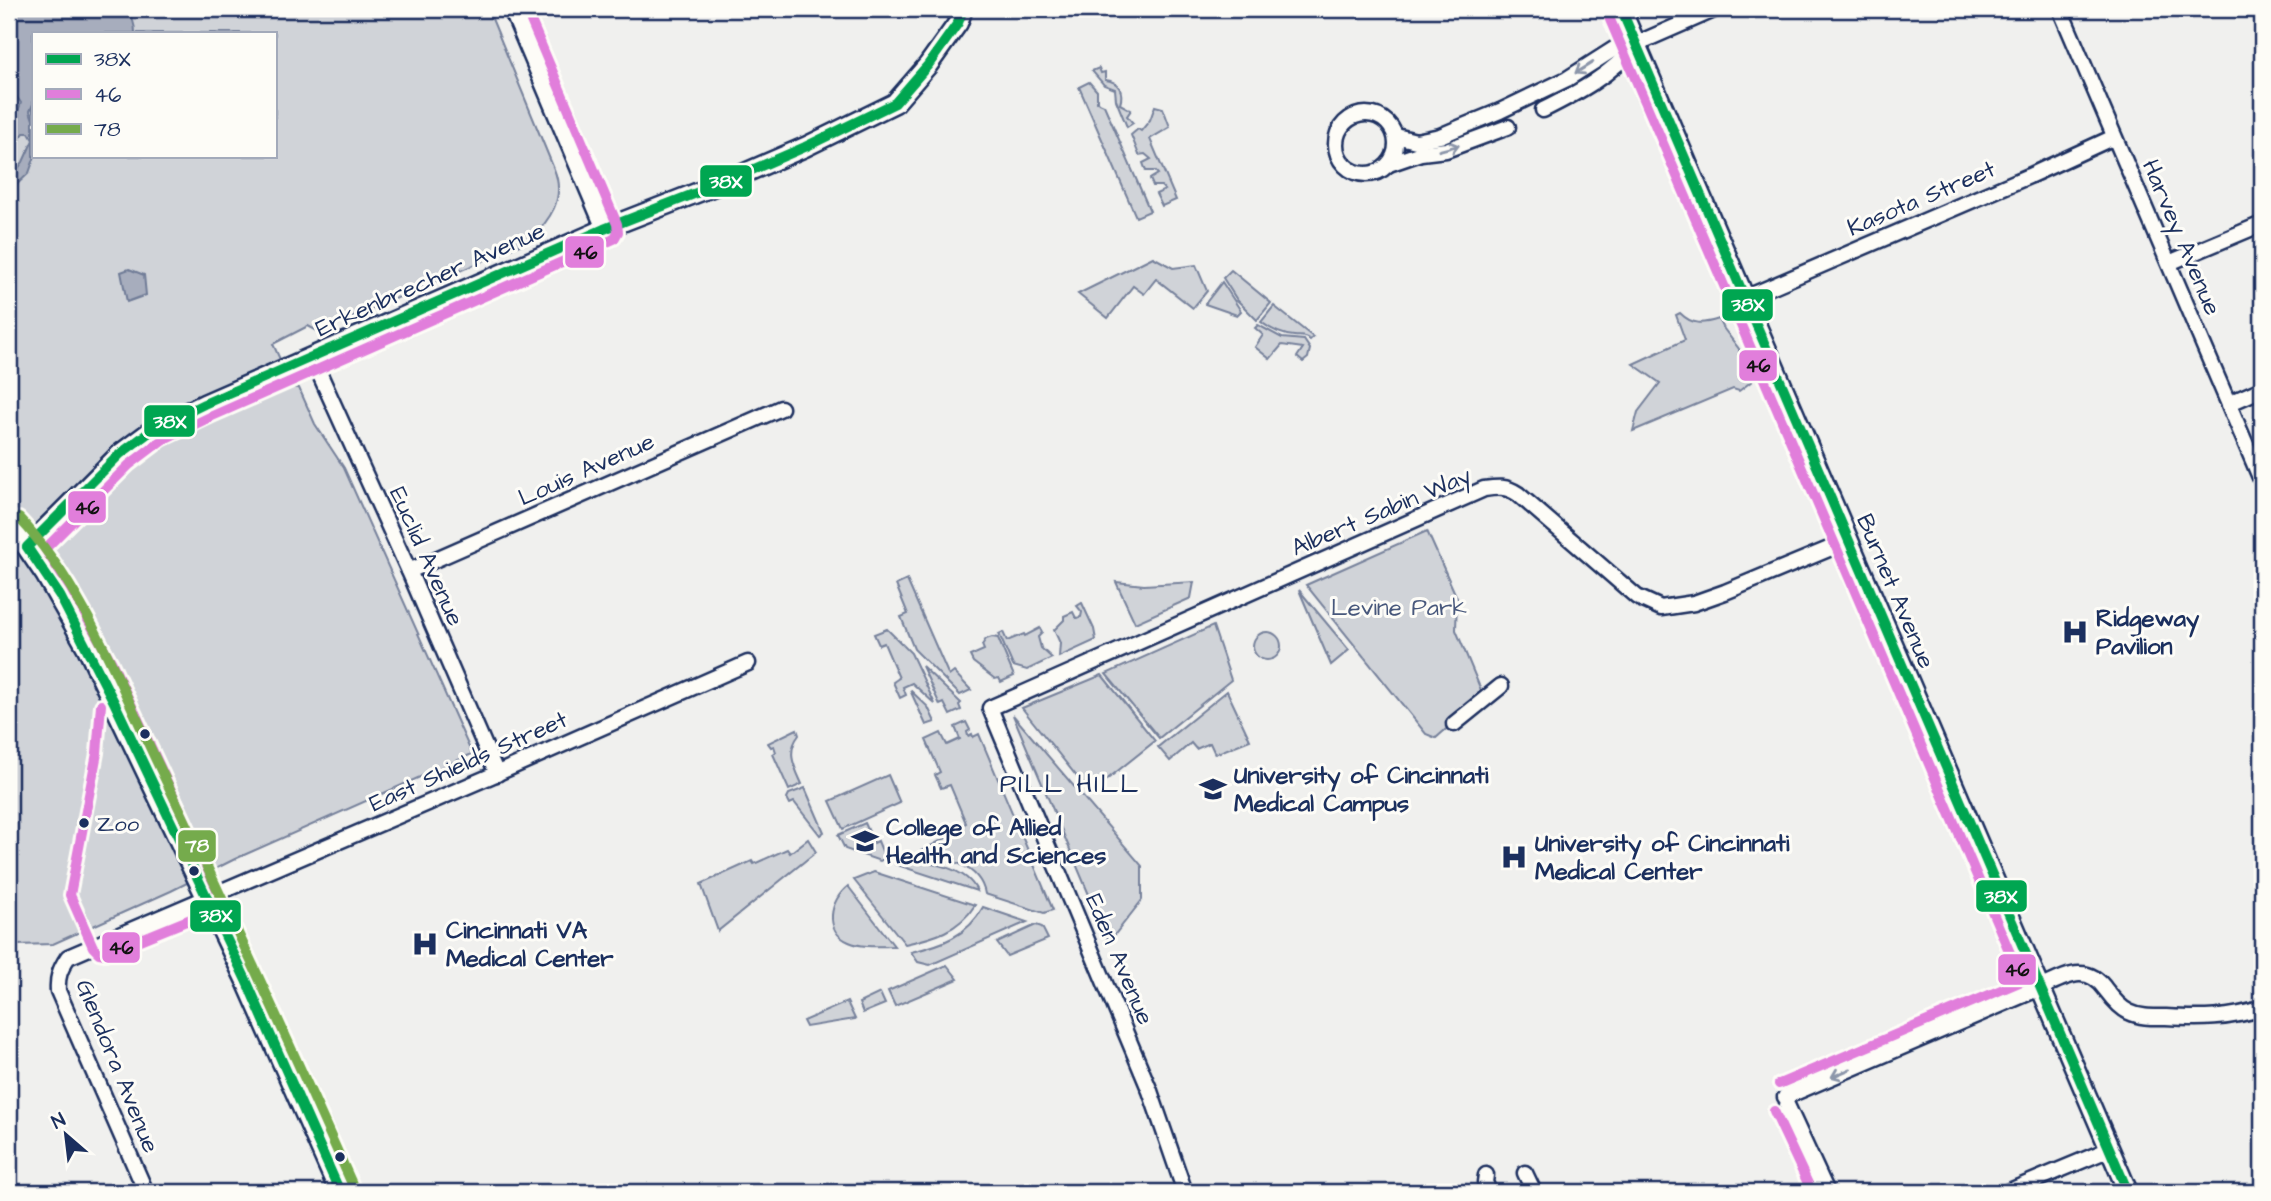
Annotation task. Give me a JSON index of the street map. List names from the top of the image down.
{
  "streets": {
    "street": [
      "Kasota Street",
      "Harvey Avenue",
      "Erkenbrecher Avenue",
      "Louis Avenue",
      "Albert Sabin Way",
      "Euclid Avenue",
      "Burnet Avenue",
      "East Shields Street",
      "Eden Avenue",
      "Glendora Avenue"
    ]
  },
  "crossings": [
    ["Kasota Street", "Harvey Avenue"],
    ["Kasota Street", "Burnet Avenue"],
    ["Erkenbrecher Avenue", "Euclid Avenue"],
    ["Louis Avenue", "Euclid Avenue"],
    ["Albert Sabin Way", "Burnet Avenue"],
    ["Albert Sabin Way", "Eden Avenue"],
    ["Euclid Avenue", "East Shields Street"],
    ["East Shields Street", "Glendora Avenue"]
  ],
  "districts": ["PILL HILL"],
  "parks": ["Levine Park"],
  "places": {
    "hospital": ["Ridgeway Pavilion", "University of Cincinnati Medical Center", "Cincinnati VA Medical Center"],
    "school or university": ["University of Cincinnati Medical Campus", "College of Allied Health and Sciences"],
    "other": ["Zoo"]
  },
  "lines": ["transit line 38X", "transit line 46", "transit line 78"],
  "legend": ["38X", "46", "78"],
  "north": "top left"
}
